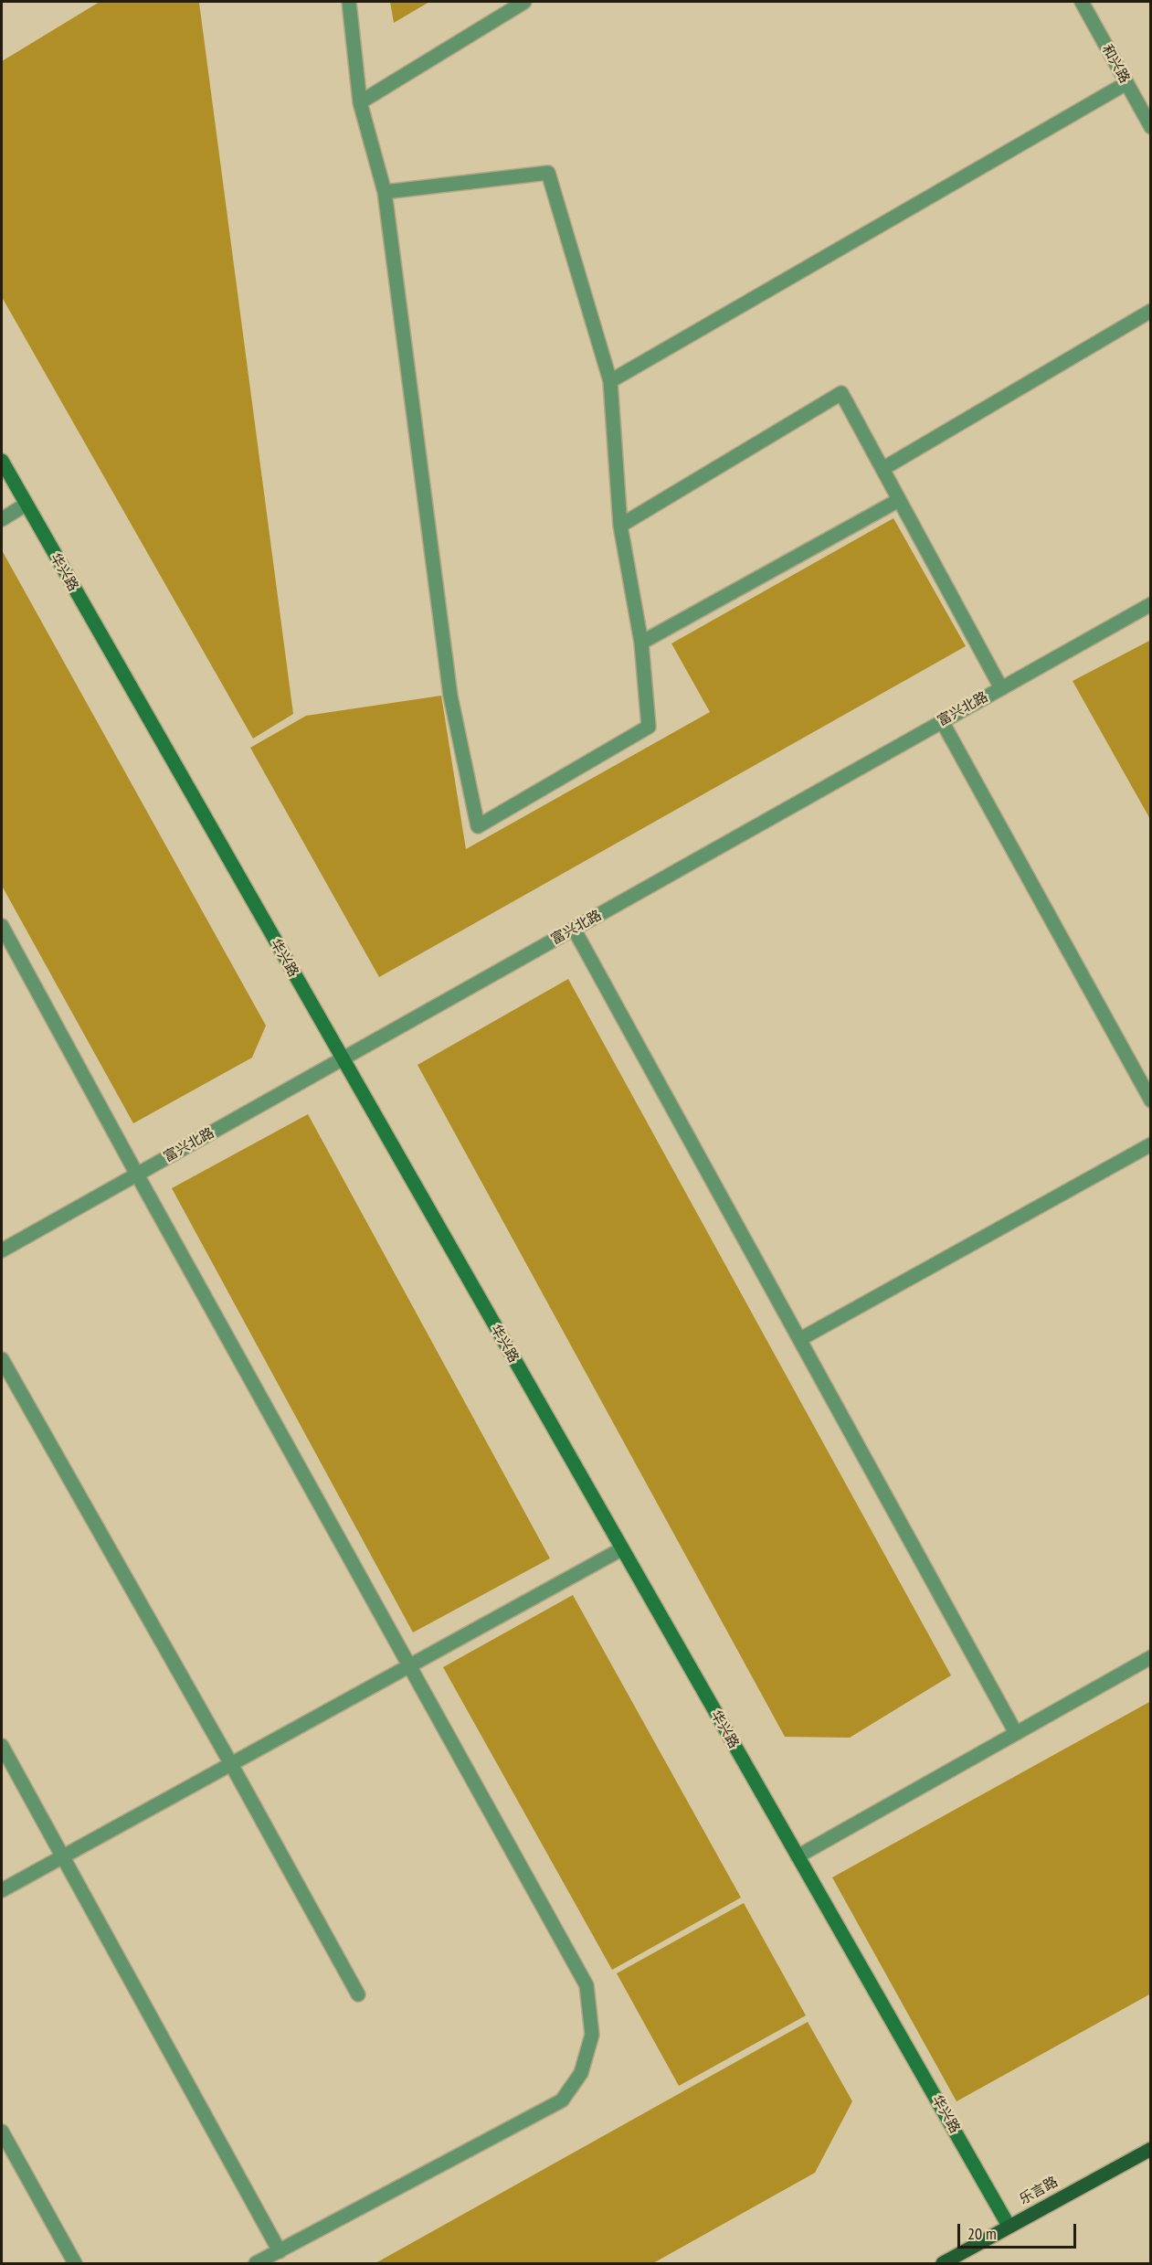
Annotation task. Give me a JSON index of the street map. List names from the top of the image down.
{
  "streets": {
    "main road": ["华兴路", "乐言路"],
    "street": ["和兴路", "富兴北路"]
  },
  "crossings": [
    ["华兴路", "富兴北路"],
    ["华兴路", "乐言路"]
  ],
  "scale_bar": "20 m"
}
